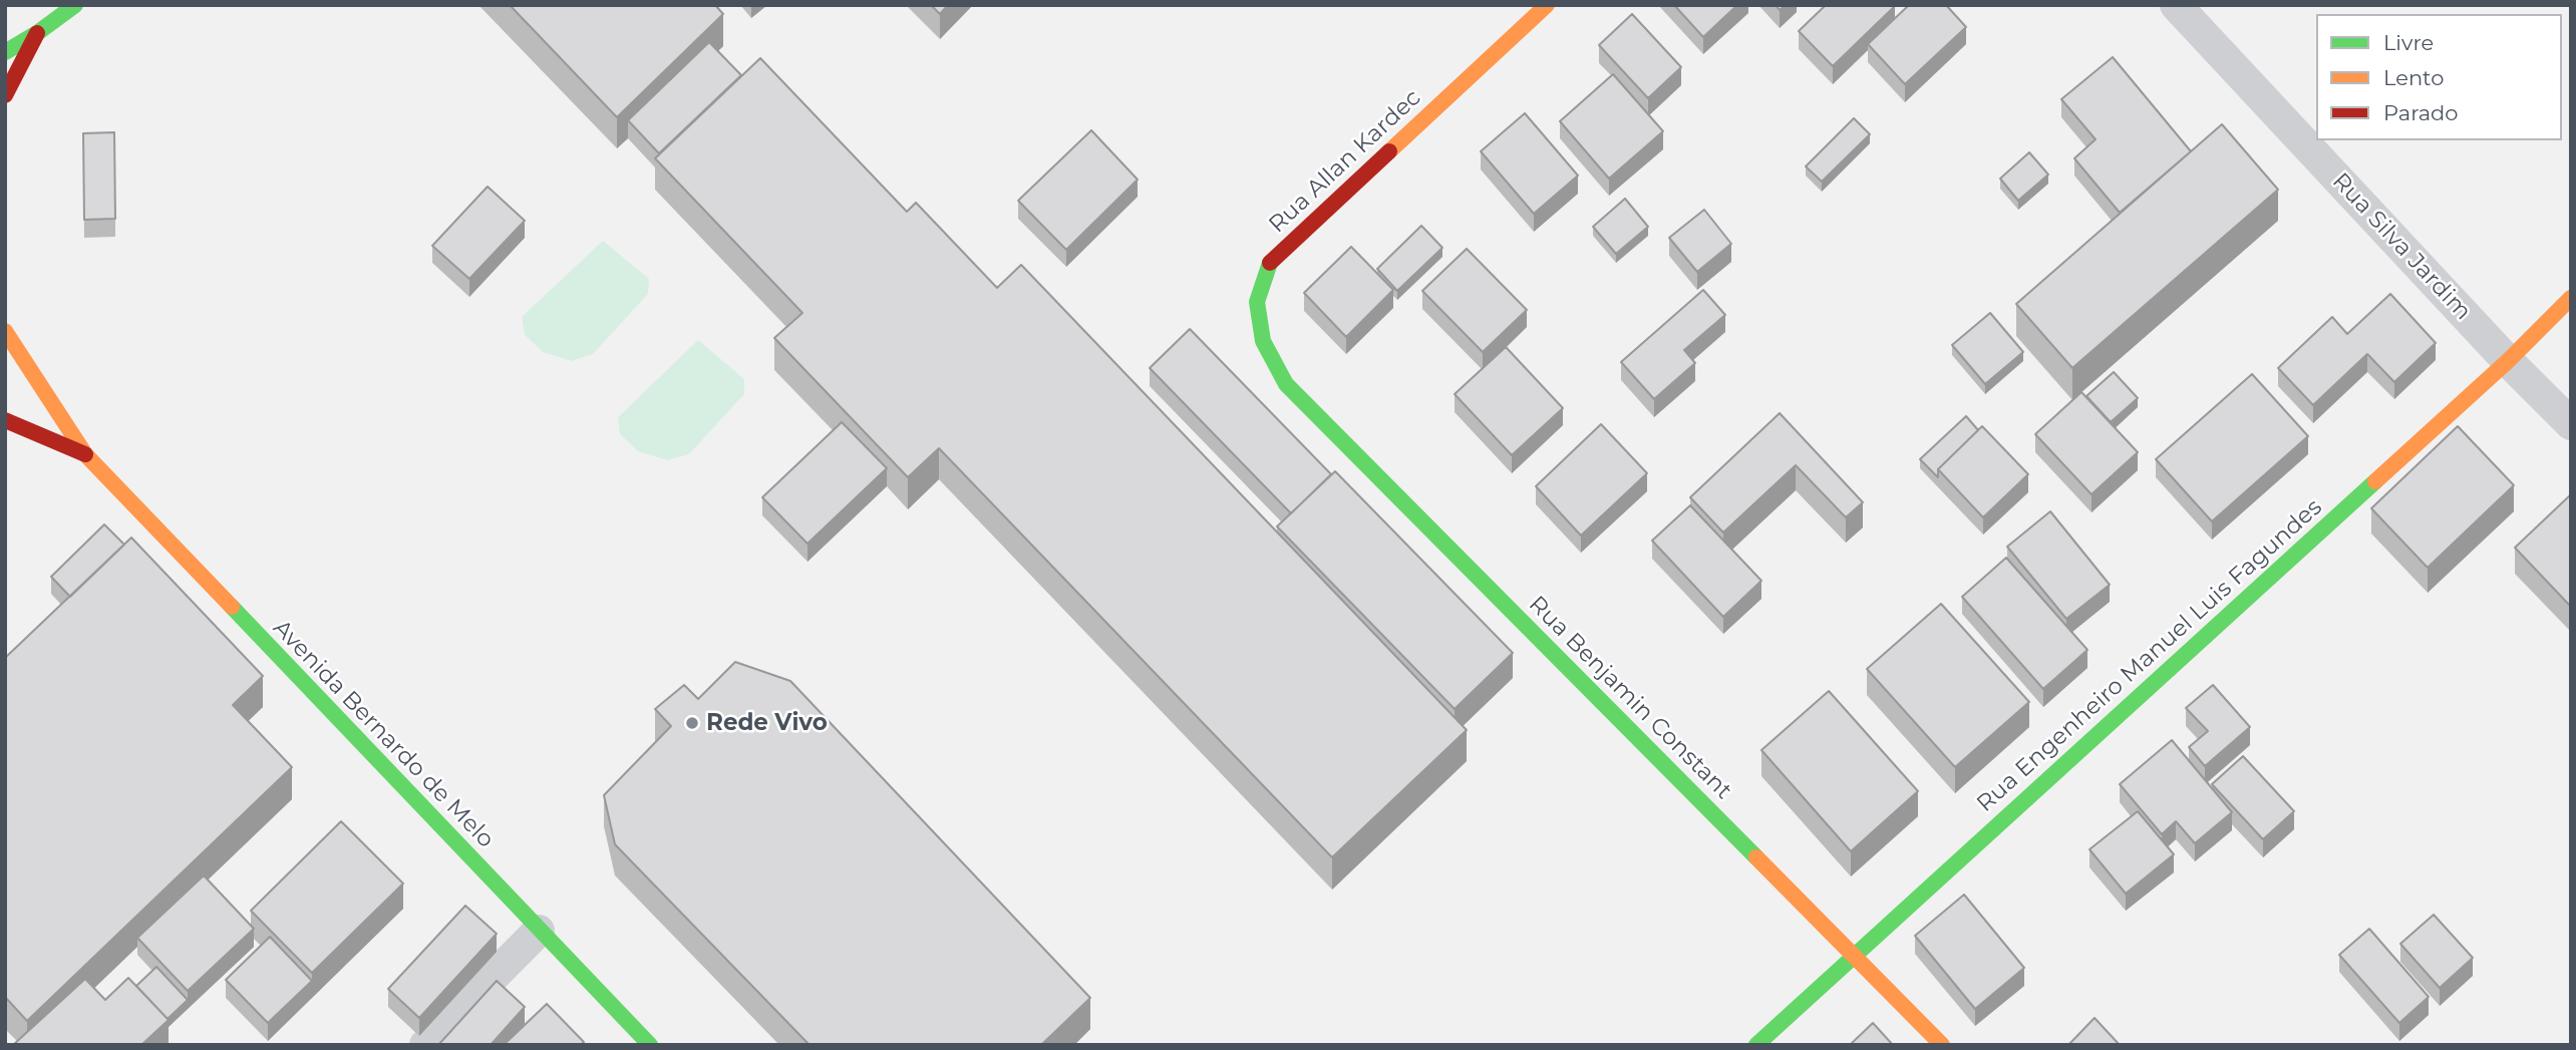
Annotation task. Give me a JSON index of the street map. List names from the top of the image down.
{
  "streets": {
    "main road": [
      "Rua Allan Kardec",
      "Rua Engenheiro Manuel Luis Fagundes",
      "Rua Benjamin Constant",
      "Avenida Bernardo de Melo"
    ],
    "street": ["Rua Silva Jardim"]
  },
  "crossings": [
    ["Rua Allan Kardec", "Rua Benjamin Constant"],
    ["Rua Silva Jardim", "Rua Engenheiro Manuel Luis Fagundes"],
    ["Rua Engenheiro Manuel Luis Fagundes", "Rua Benjamin Constant"]
  ],
  "places": ["Rede Vivo"],
  "legend": ["Livre", "Lento", "Parado"]
}
